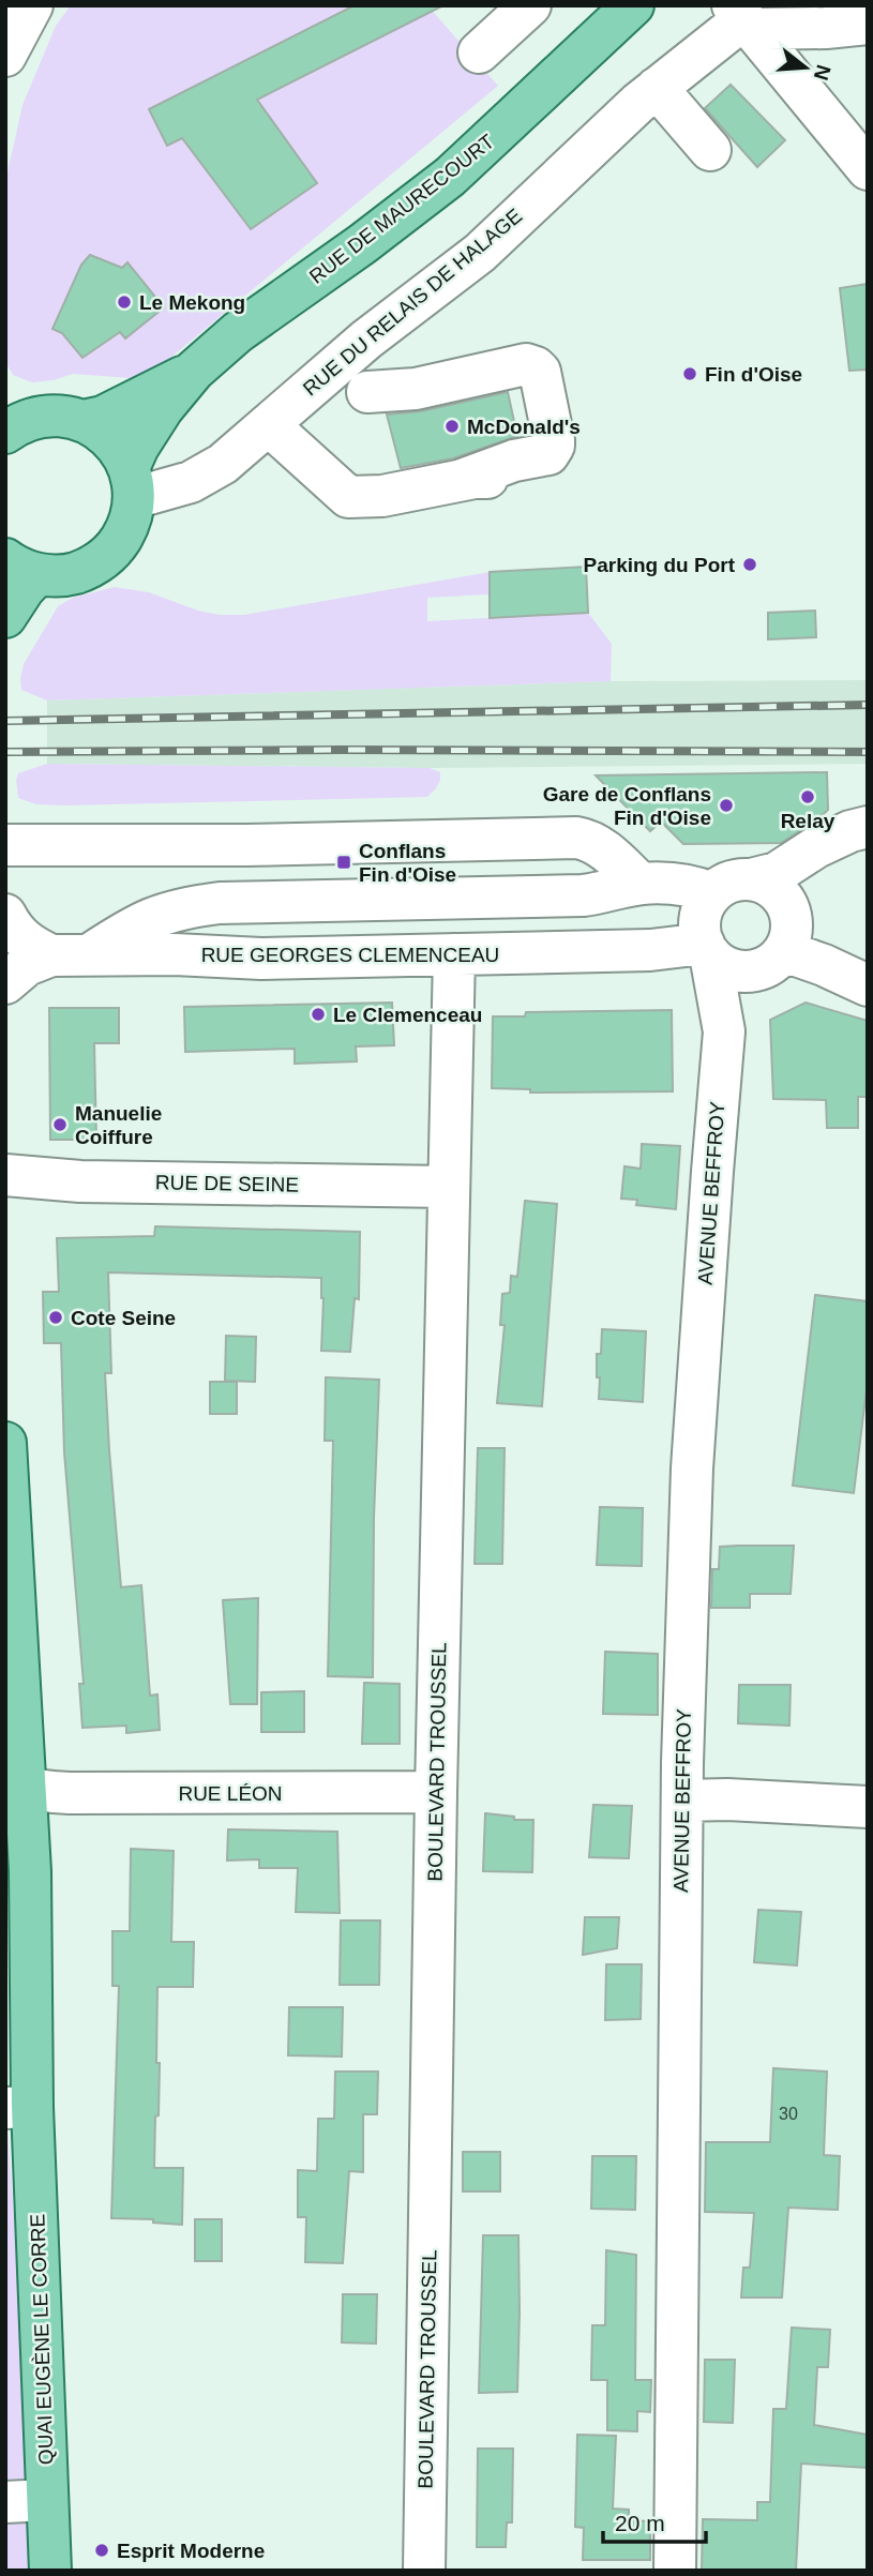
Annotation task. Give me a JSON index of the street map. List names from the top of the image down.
{
  "streets": {
    "main road": ["RUE DE MAURECOURT", "QUAI EUGÈNE LE CORRE"],
    "street": [
      "RUE DU RELAIS DE HALAGE",
      "RUE GEORGES CLEMENCEAU",
      "RUE DE SEINE",
      "AVENUE BEFFROY",
      "BOULEVARD TROUSSEL",
      "RUE LÉON"
    ]
  },
  "crossings": [
    ["RUE DE MAURECOURT", "RUE DU RELAIS DE HALAGE"],
    ["RUE GEORGES CLEMENCEAU", "BOULEVARD TROUSSEL"],
    ["RUE DE SEINE", "BOULEVARD TROUSSEL"],
    ["BOULEVARD TROUSSEL", "RUE LÉON"],
    ["RUE LÉON", "QUAI EUGÈNE LE CORRE"]
  ],
  "places": {
    "other": [
      "Le Mekong",
      "Fin d'Oise",
      "McDonald's",
      "Parking du Port",
      "Relay",
      "Gare de Conflans Fin d'Oise",
      "Le Clemenceau",
      "Manuelie Coiffure",
      "Cote Seine",
      "Esprit Moderne"
    ],
    "transit": ["Conflans Fin d'Oise"]
  },
  "house_numbers": ["30"],
  "scale_bar": "20 m",
  "north": "right"
}
